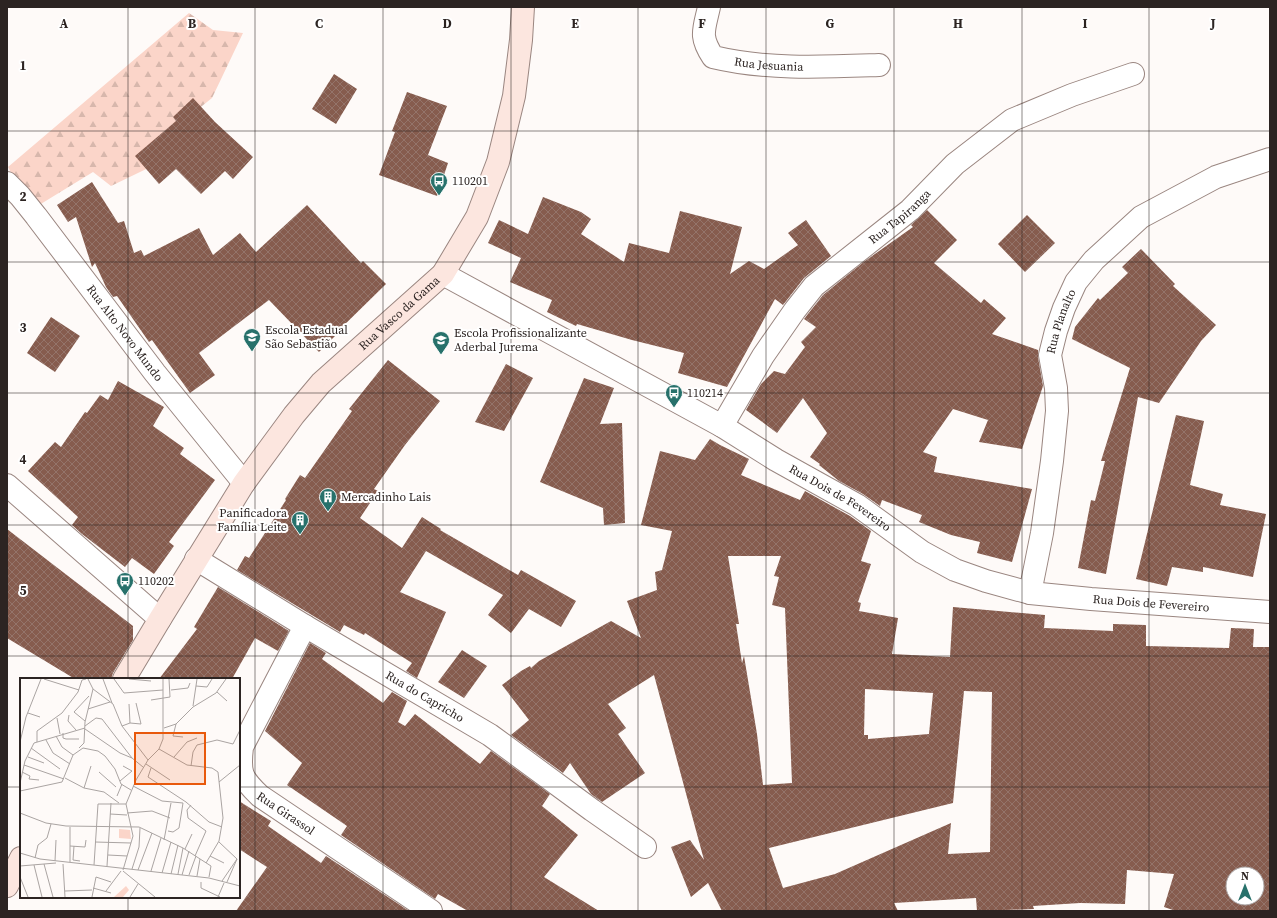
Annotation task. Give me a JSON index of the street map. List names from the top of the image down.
{
  "streets": {
    "main road": ["Rua Vasco da Gama"],
    "street": [
      "Rua Jesuania",
      "Rua Tapiranga",
      "Rua Planalto",
      "Rua Alto Novo Mundo",
      "Rua Dois de Fevereiro",
      "Rua do Capricho",
      "Rua Girassol"
    ]
  },
  "crossings": [
    ["Rua Tapiranga", "Rua Dois de Fevereiro"],
    ["Rua Vasco da Gama", "Rua Alto Novo Mundo"],
    ["Rua Vasco da Gama", "Rua Dois de Fevereiro"],
    ["Rua Vasco da Gama", "Rua do Capricho"],
    ["Rua Planalto", "Rua Dois de Fevereiro"],
    ["Rua do Capricho", "Rua Girassol"]
  ],
  "places": {
    "bus stop": ["110201", "110214", "110202"],
    "school or university": ["Escola Estadual São Sebastião", "Escola Profissionalizante Aderbal Jurema"],
    "building": ["Mercadinho Lais", "Panificadora Família Leite"]
  },
  "north": "top",
  "grid": {
    "columns": [
      "A",
      "B",
      "C",
      "D",
      "E",
      "F",
      "G",
      "H",
      "I",
      "J"
    ],
    "rows": [
      "1",
      "2",
      "3",
      "4",
      "5"
    ]
  }
}
